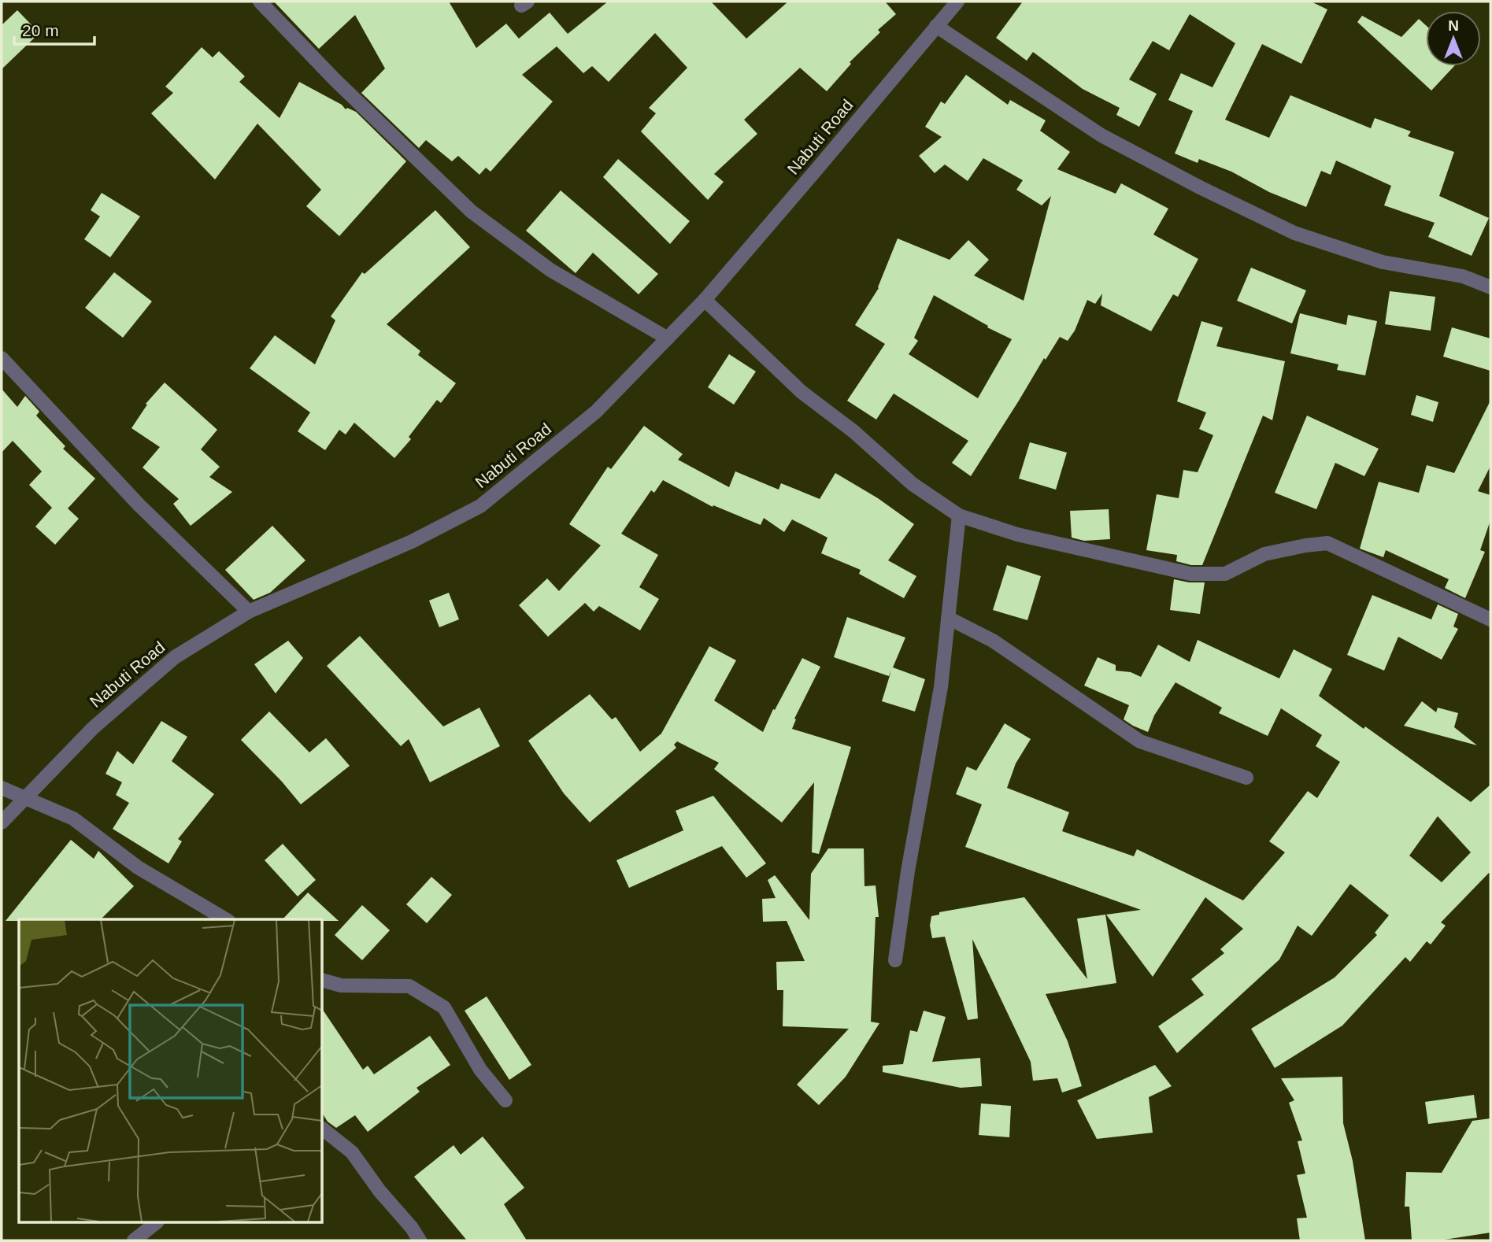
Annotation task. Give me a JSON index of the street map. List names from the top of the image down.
{
  "streets": {
    "street": ["Nabuti Road"]
  },
  "scale_bar": "20 m",
  "north": "top"
}
